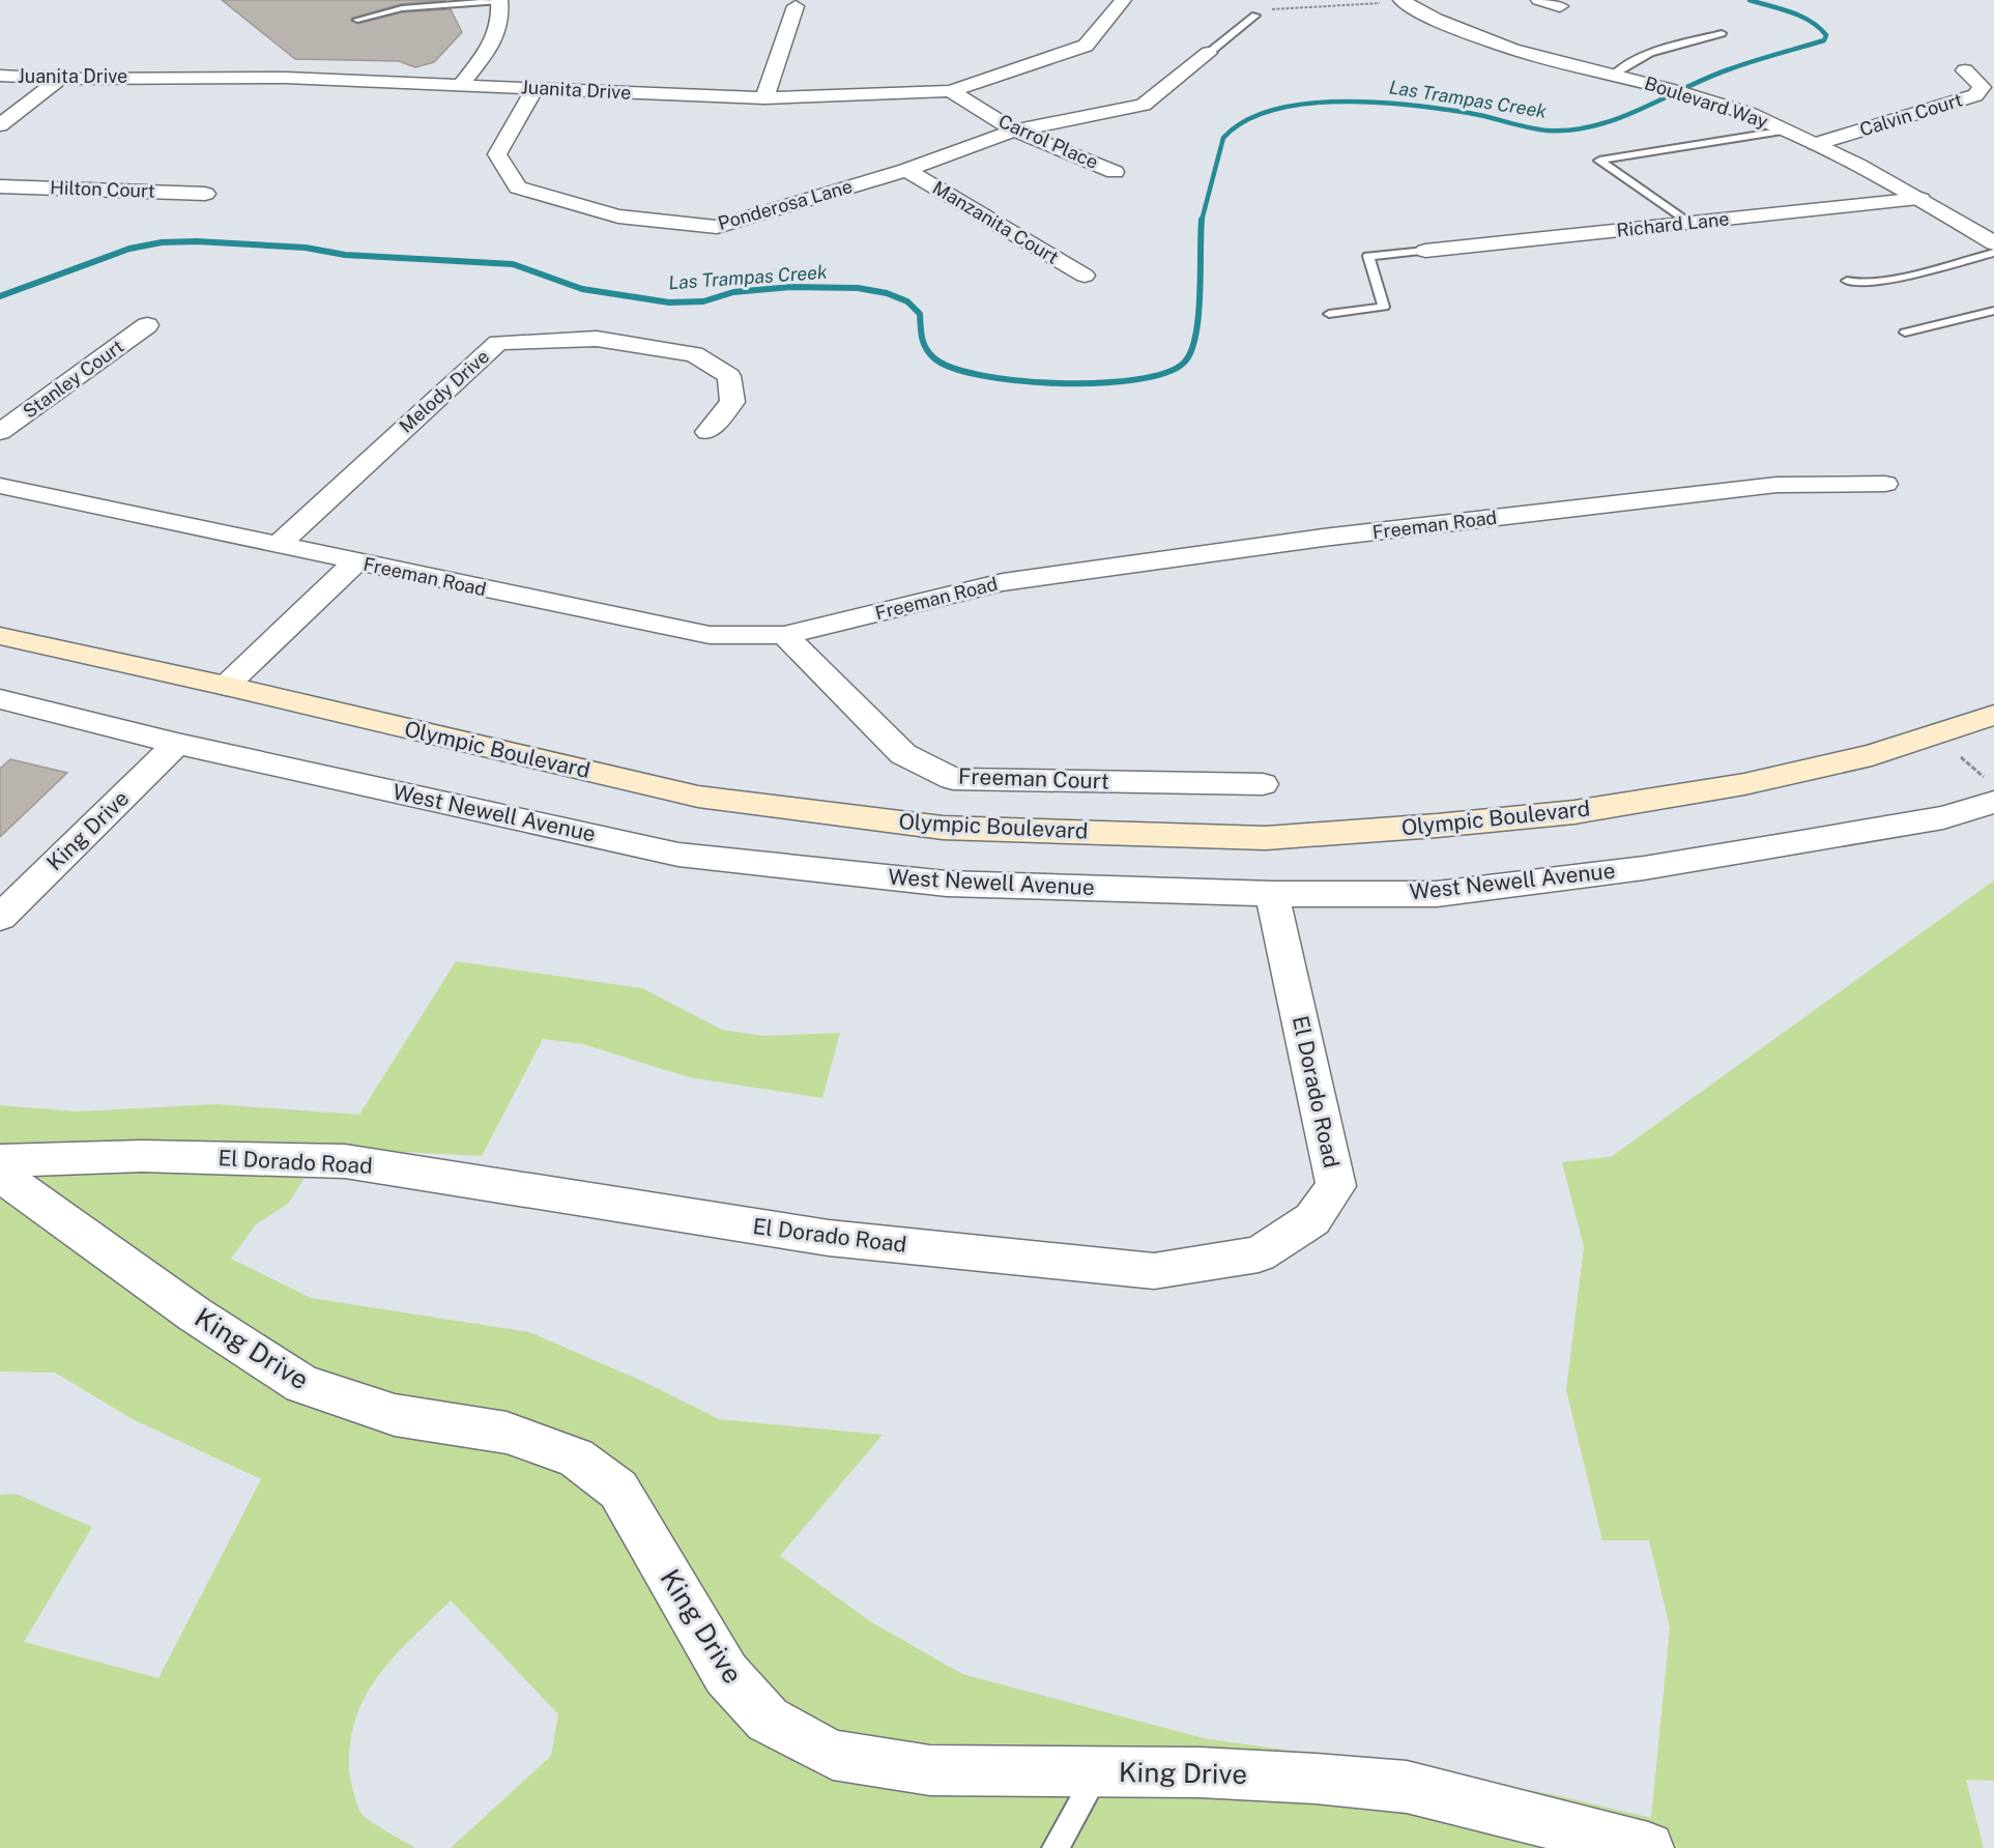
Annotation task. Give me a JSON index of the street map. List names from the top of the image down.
{
  "streets": {
    "main road": ["Olympic Boulevard"],
    "street": [
      "Juanita Drive",
      "Boulevard Way",
      "Calvin Court",
      "Carrol Place",
      "Hilton Court",
      "Ponderosa Lane",
      "Manzanita Court",
      "Richard Lane",
      "Stanley Court",
      "Melody Drive",
      "Freeman Road",
      "Freeman Court",
      "West Newell Avenue",
      "King Drive",
      "El Dorado Road"
    ]
  },
  "crossings": [
    ["Juanita Drive", "Carrol Place"],
    ["Juanita Drive", "Ponderosa Lane"],
    ["Boulevard Way", "Calvin Court"],
    ["Boulevard Way", "Richard Lane"],
    ["Carrol Place", "Ponderosa Lane"],
    ["Ponderosa Lane", "Manzanita Court"],
    ["Melody Drive", "Freeman Road"],
    ["Freeman Road", "Freeman Court"],
    ["West Newell Avenue", "King Drive"],
    ["West Newell Avenue", "El Dorado Road"]
  ],
  "water": ["Las Trampas Creek"]
}
